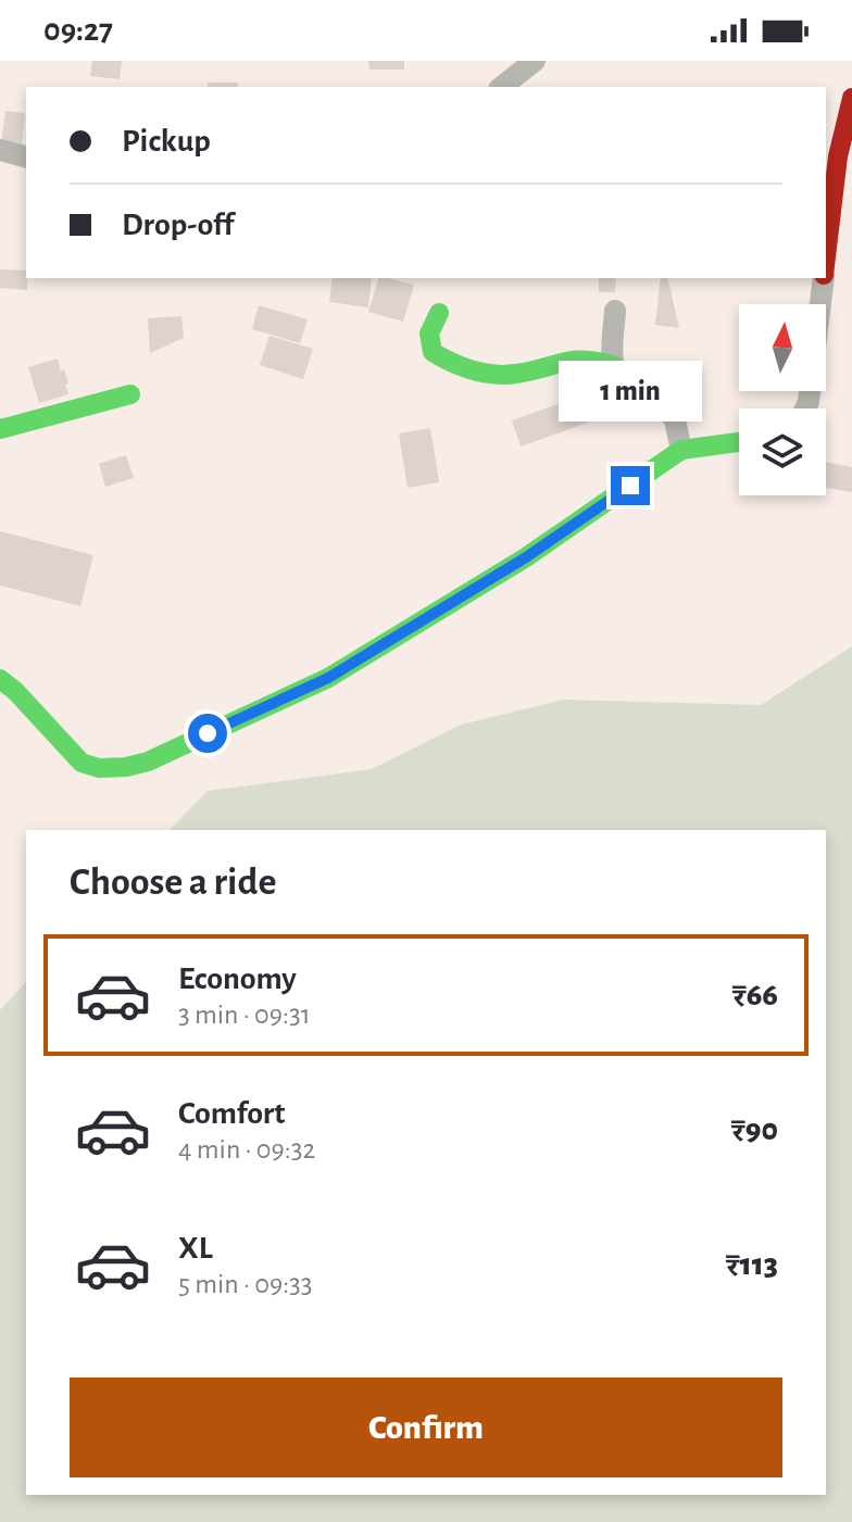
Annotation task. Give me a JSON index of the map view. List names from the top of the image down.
{
  "north": "top",
  "page": {
    "status": "09:27",
    "banner": ["Pickup", "Drop-off"],
    "bubble": "1 min",
    "heading": "Choose a ride",
    "list": [
      {
        "name": "Economy",
        "note": "3 min · 09:31",
        "value": "₹66"
      },
      {
        "name": "Comfort",
        "note": "4 min · 09:32",
        "value": "₹90"
      },
      {
        "name": "XL",
        "note": "5 min · 09:33",
        "value": "₹113"
      }
    ],
    "buttons": "Confirm"
  }
}
